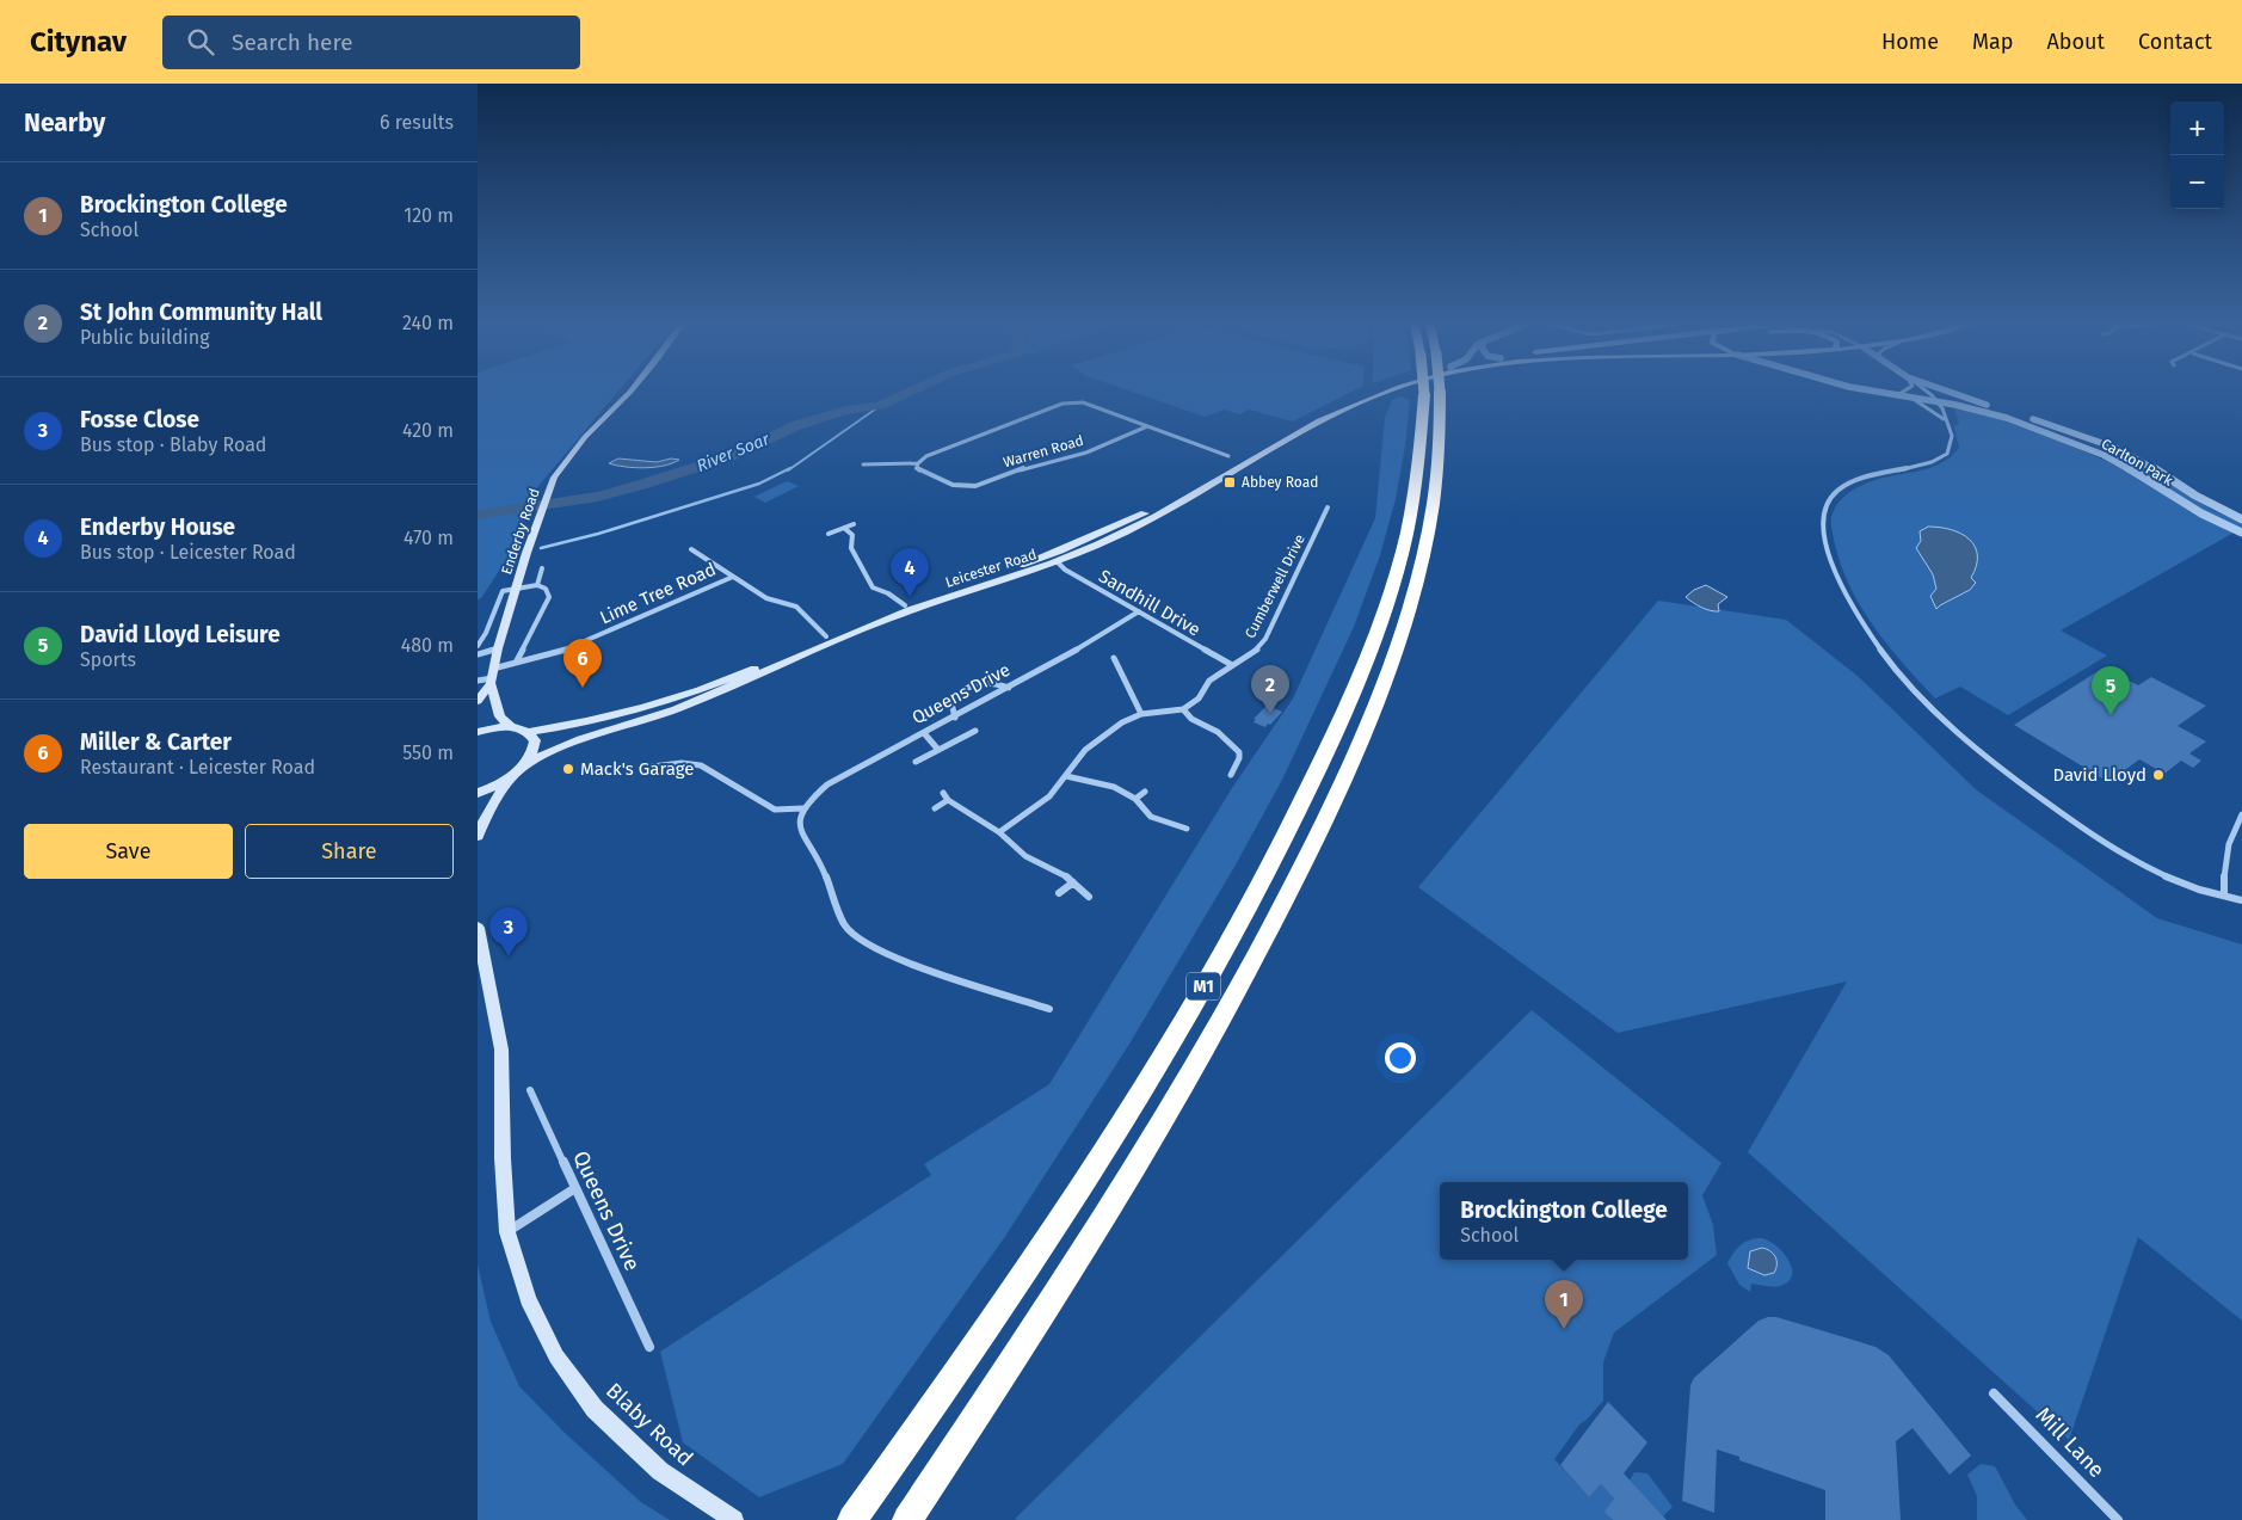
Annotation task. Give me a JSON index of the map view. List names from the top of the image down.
{
  "streets": {
    "highway": ["M1"],
    "main road": ["Enderby Road", "Leicester Road", "Blaby Road"],
    "street": [
      "Warren Road",
      "Carlton Park",
      "Cumberwell Drive",
      "Lime Tree Road",
      "Sandhill Drive",
      "Queens Drive",
      "Mill Lane"
    ]
  },
  "crossings": [
    ["Enderby Road", "Lime Tree Road"],
    ["Leicester Road", "Sandhill Drive"],
    ["Cumberwell Drive", "Sandhill Drive"],
    ["Sandhill Drive", "Queens Drive"]
  ],
  "water": ["River Soar"],
  "places": {
    "transit": ["Abbey Road"],
    "other": ["Mack's Garage", "David Lloyd"]
  },
  "page": {
    "header": "Citynav",
    "search": "Search here",
    "nav": [
      "Home",
      "Map",
      "About",
      "Contact"
    ],
    "heading": ["Nearby", "6 results"],
    "map_buttons": ["+", "−"],
    "list": [
      {
        "mark": "1",
        "name": "Brockington College",
        "note": "School",
        "value": "120 m"
      },
      {
        "mark": "2",
        "name": "St John Community Hall",
        "note": "Public building",
        "value": "240 m"
      },
      {
        "mark": "3",
        "name": "Fosse Close",
        "note": "Bus stop · Blaby Road",
        "value": "420 m"
      },
      {
        "mark": "4",
        "name": "Enderby House",
        "note": "Bus stop · Leicester Road",
        "value": "470 m"
      },
      {
        "mark": "5",
        "name": "David Lloyd Leisure",
        "note": "Sports",
        "value": "480 m"
      },
      {
        "mark": "6",
        "name": "Miller & Carter",
        "note": "Restaurant · Leicester Road",
        "value": "550 m"
      }
    ],
    "pins": [
      "4",
      "6",
      "2",
      "5",
      "3",
      "1"
    ],
    "buttons": ["Save", "Share"],
    "popup": ["Brockington College", "School"]
  }
}
